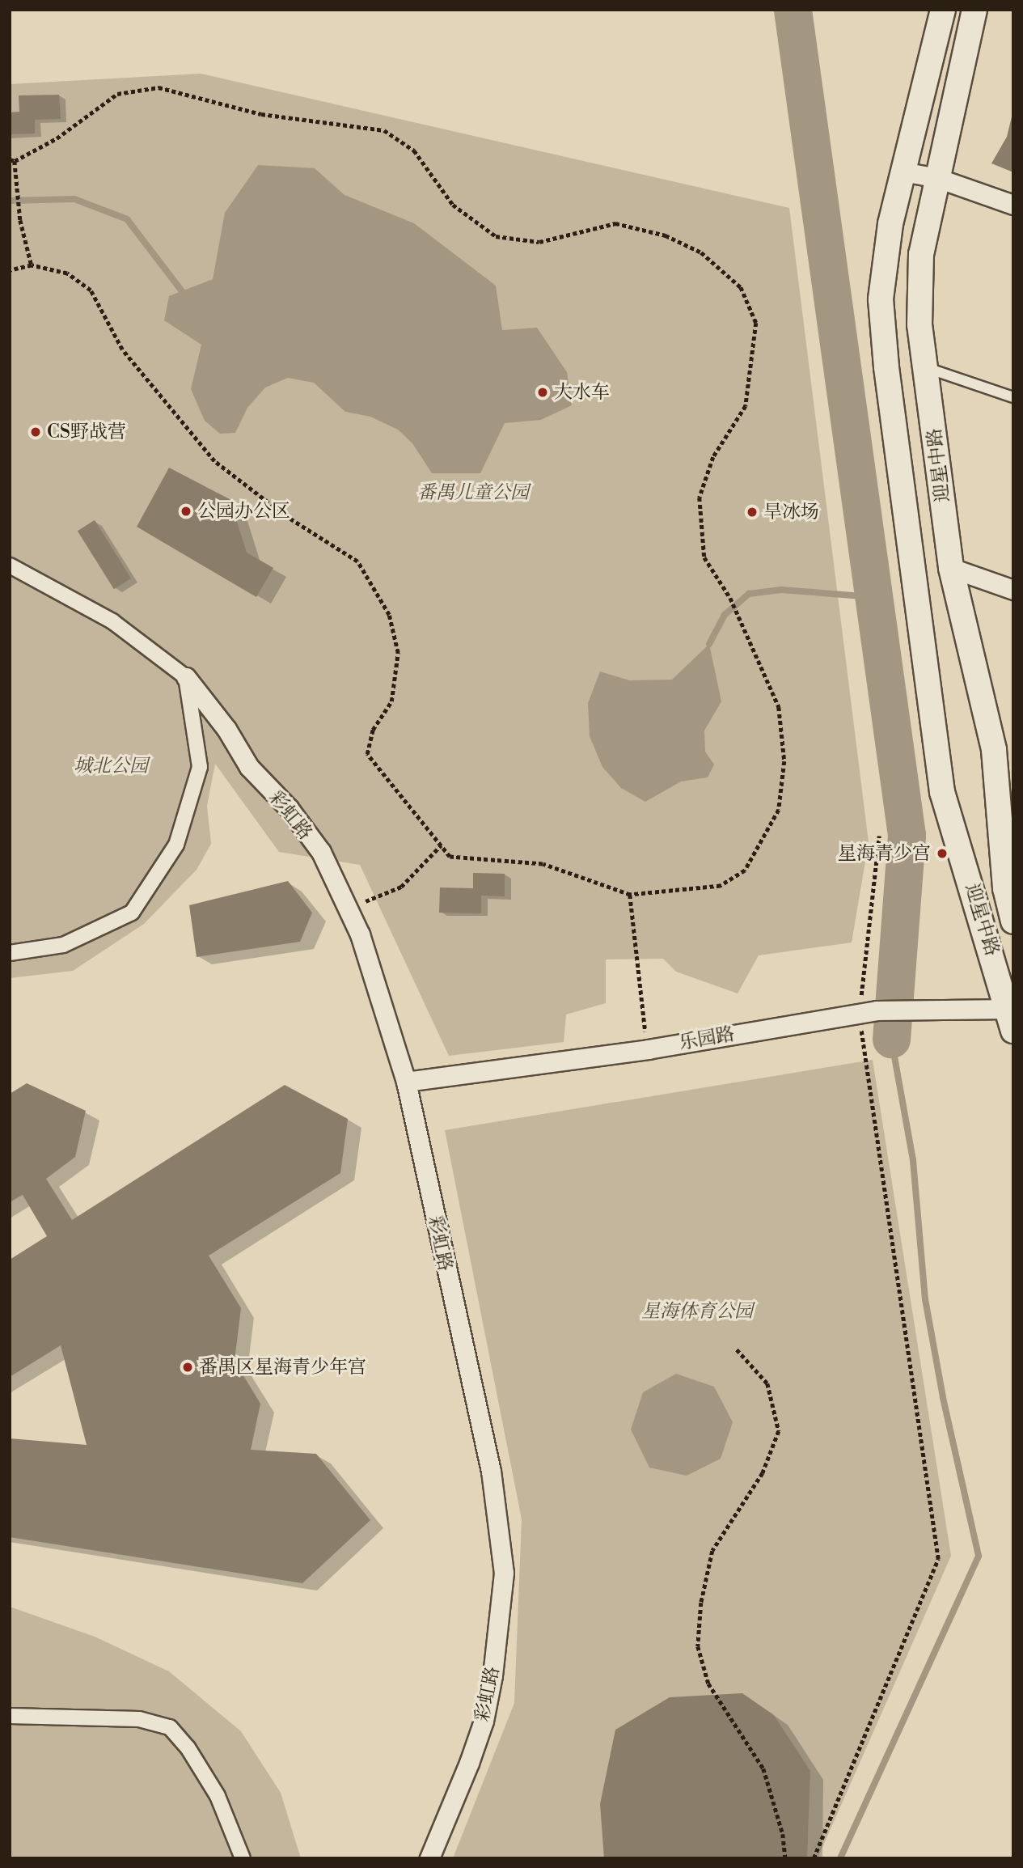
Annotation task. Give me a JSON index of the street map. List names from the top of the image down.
{
  "streets": {
    "street": ["迎星中路", "彩虹路", "乐园路"]
  },
  "crossings": [
    ["迎星中路", "乐园路"],
    ["彩虹路", "乐园路"]
  ],
  "parks": ["番禺儿童公园", "城北公园", "星海体育公园"],
  "places": [
    "大水车",
    "CS野战营",
    "公园办公区",
    "旱冰场",
    "星海青少宫",
    "番禺区星海青少年宫"
  ]
}
